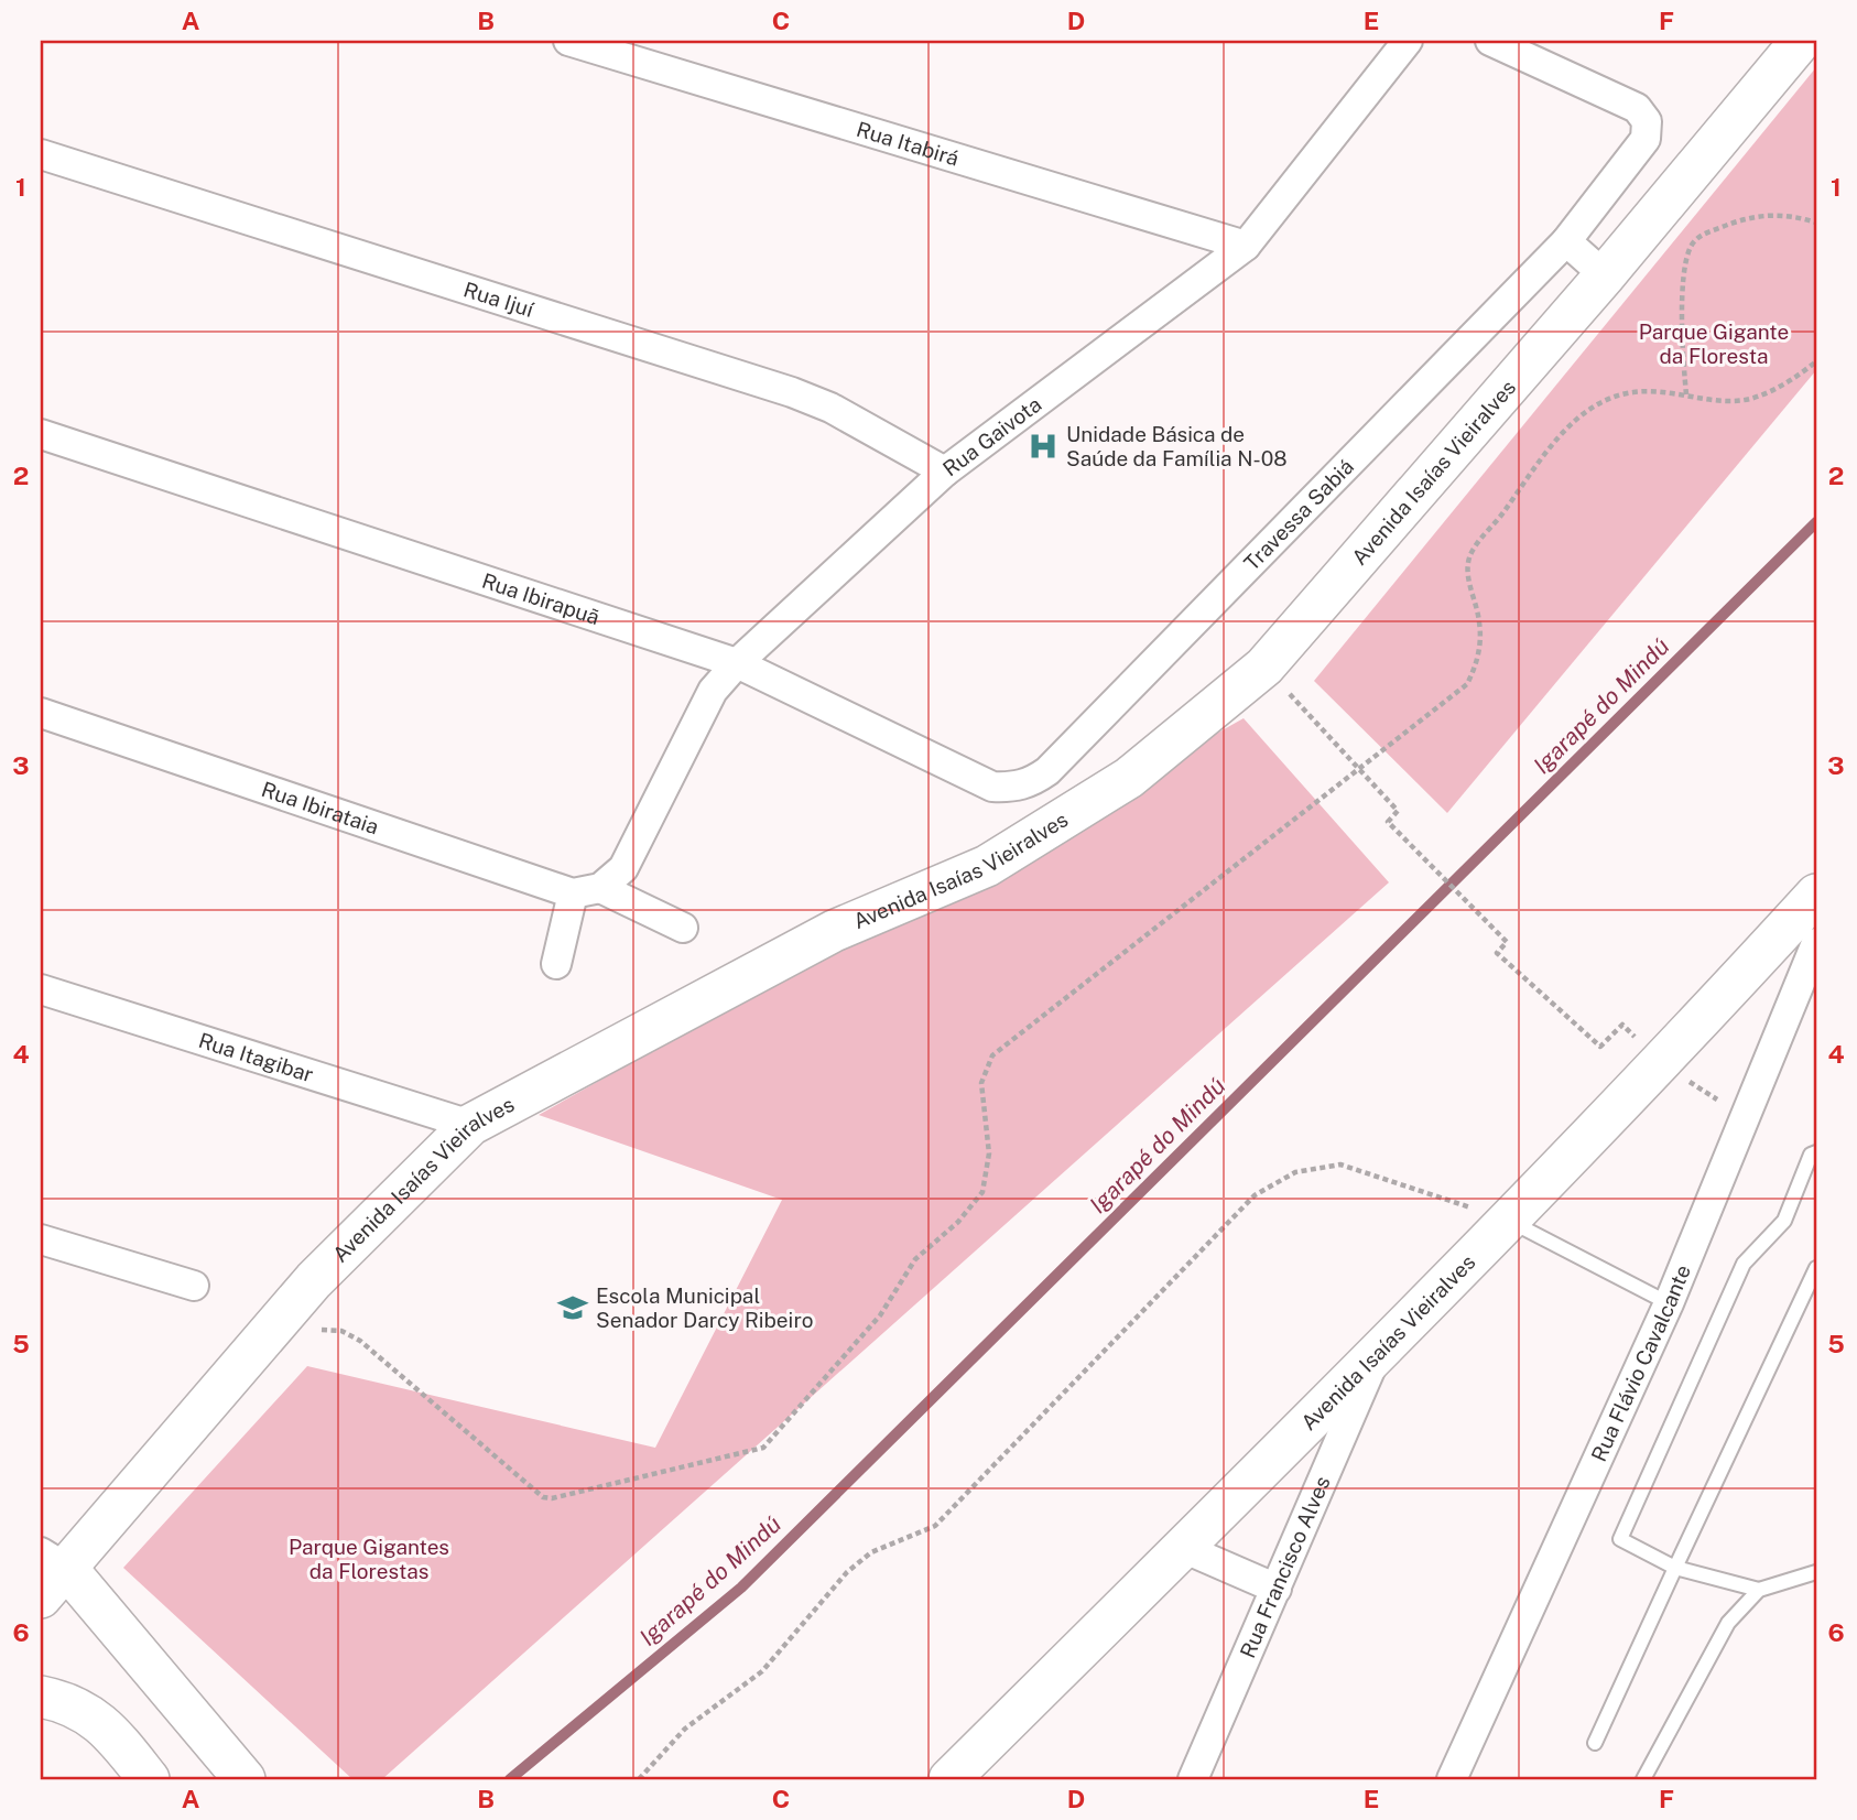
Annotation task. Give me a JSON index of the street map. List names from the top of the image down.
{
  "streets": {
    "main road": ["Avenida Isaías Vieiralves"],
    "street": [
      "Rua Itabirá",
      "Rua Ijuí",
      "Rua Gaivota",
      "Travessa Sabiá",
      "Rua Ibirapuã",
      "Rua Ibirataia",
      "Rua Itagibar",
      "Rua Flávio Cavalcante",
      "Rua Francisco Alves"
    ]
  },
  "crossings": [
    ["Rua Itabirá", "Rua Gaivota"],
    ["Rua Ijuí", "Rua Gaivota"],
    ["Rua Gaivota", "Rua Ibirapuã"],
    ["Rua Gaivota", "Rua Ibirataia"],
    ["Avenida Isaías Vieiralves", "Rua Itagibar"],
    ["Avenida Isaías Vieiralves", "Rua Francisco Alves"],
    ["Travessa Sabiá", "Rua Ibirapuã"]
  ],
  "water": ["Igarapé do Mindú"],
  "parks": ["Parque Gigante da Floresta", "Parque Gigantes da Florestas"],
  "places": {
    "hospital": ["Unidade Básica de Saúde da Família N-08"],
    "school or university": ["Escola Municipal Senador Darcy Ribeiro"]
  },
  "grid": {
    "columns": [
      "A",
      "B",
      "C",
      "D",
      "E",
      "F"
    ],
    "rows": [
      "1",
      "2",
      "3",
      "4",
      "5",
      "6"
    ]
  }
}
